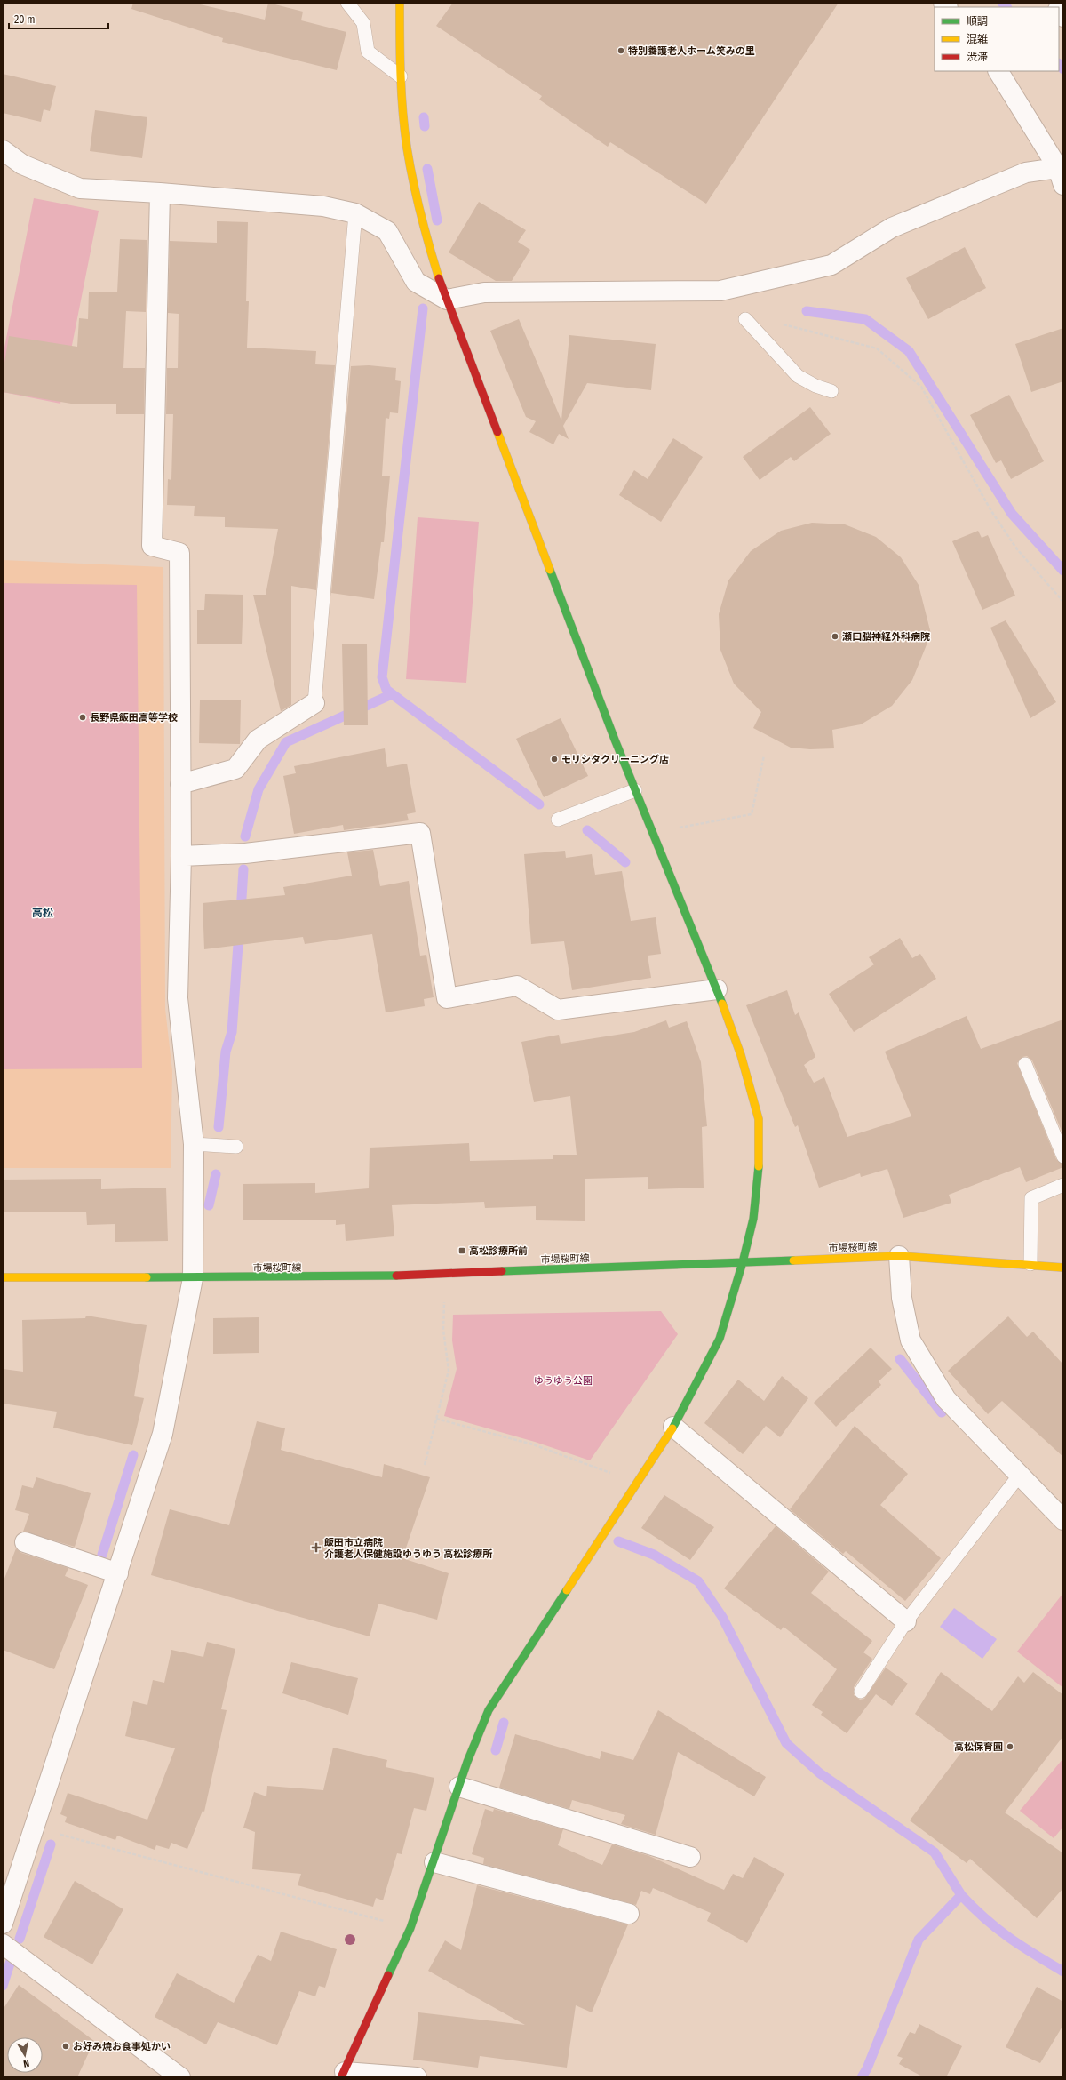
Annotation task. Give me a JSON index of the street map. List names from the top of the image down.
{
  "streets": {
    "street": ["市場桜町線"]
  },
  "districts": ["高松"],
  "parks": ["ゆうゆう公園"],
  "places": {
    "other": [
      "特別養護老人ホーム笑みの里",
      "瀬口脳神経外科病院",
      "長野県飯田高等学校",
      "モリシタクリーニング店",
      "高松保育園",
      "お好み焼お食事処かい"
    ],
    "transit": ["高松診療所前"],
    "health": ["飯田市立病院 介護老人保健施設ゆうゆう 高松診療所"]
  },
  "legend": ["順調", "混雑", "渋滞"],
  "scale_bar": "20 m",
  "north": "bottom"
}
